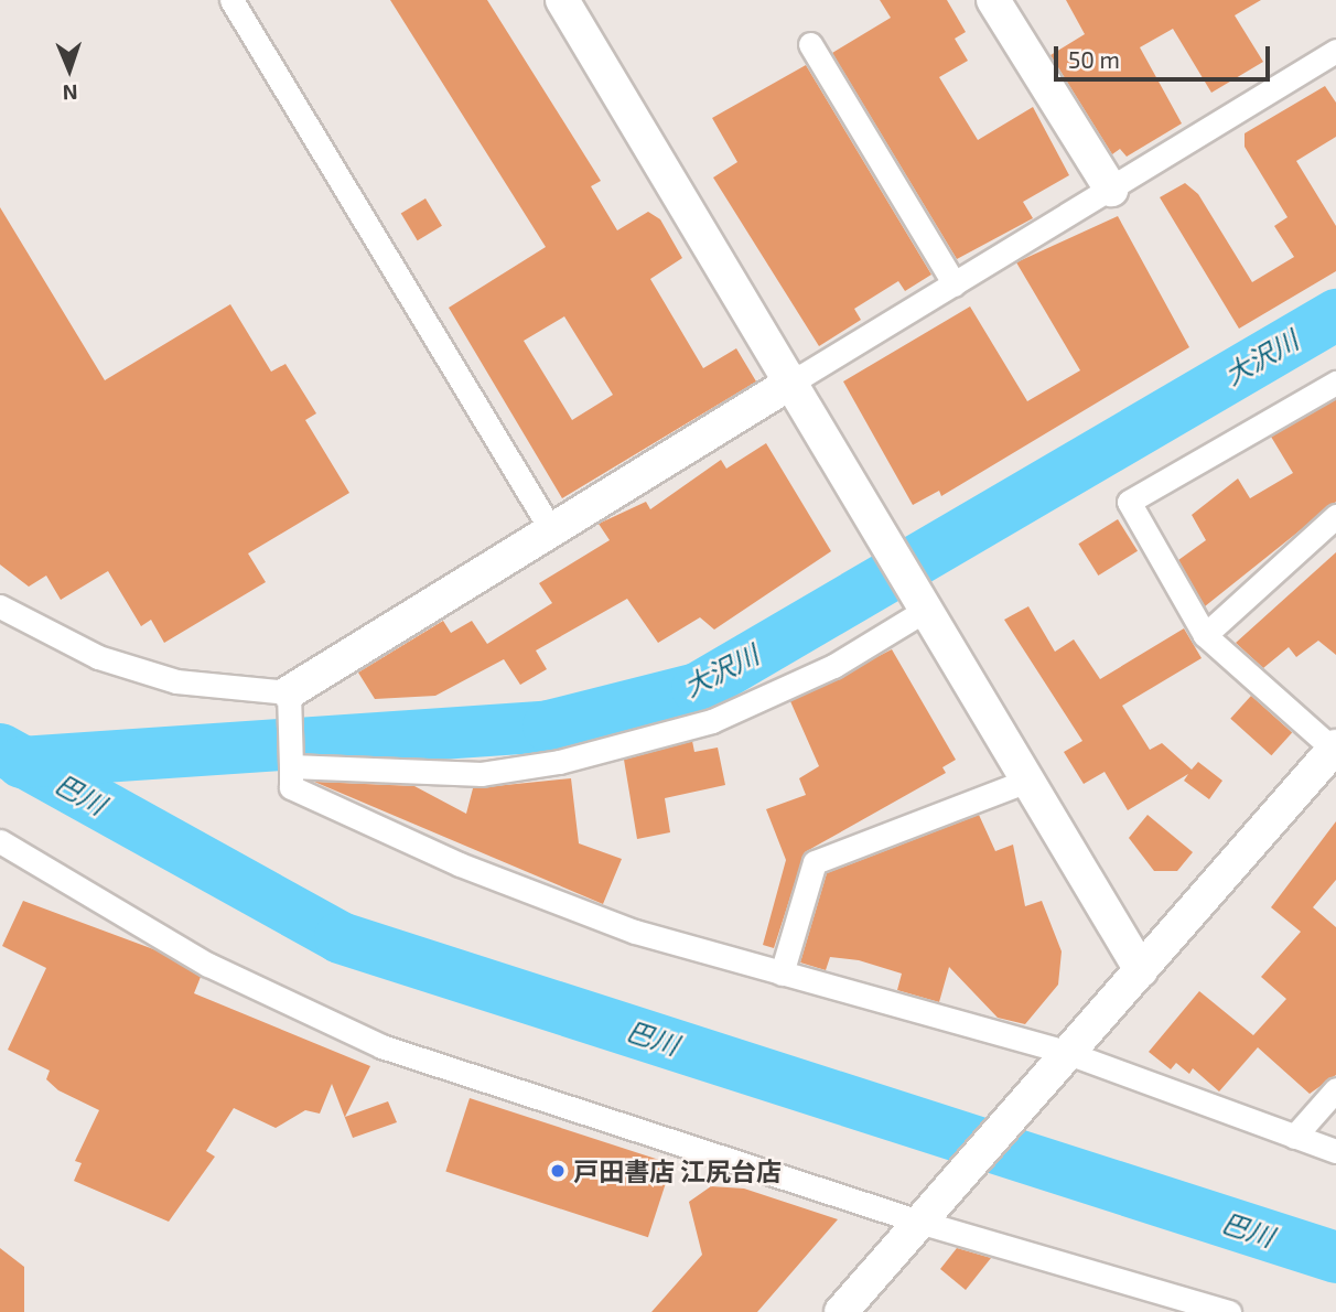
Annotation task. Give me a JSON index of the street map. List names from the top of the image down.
{
  "water": ["大沢川", "巴川"],
  "places": ["戸田書店 江尻台店"],
  "scale_bar": "50 m",
  "north": "bottom"
}
